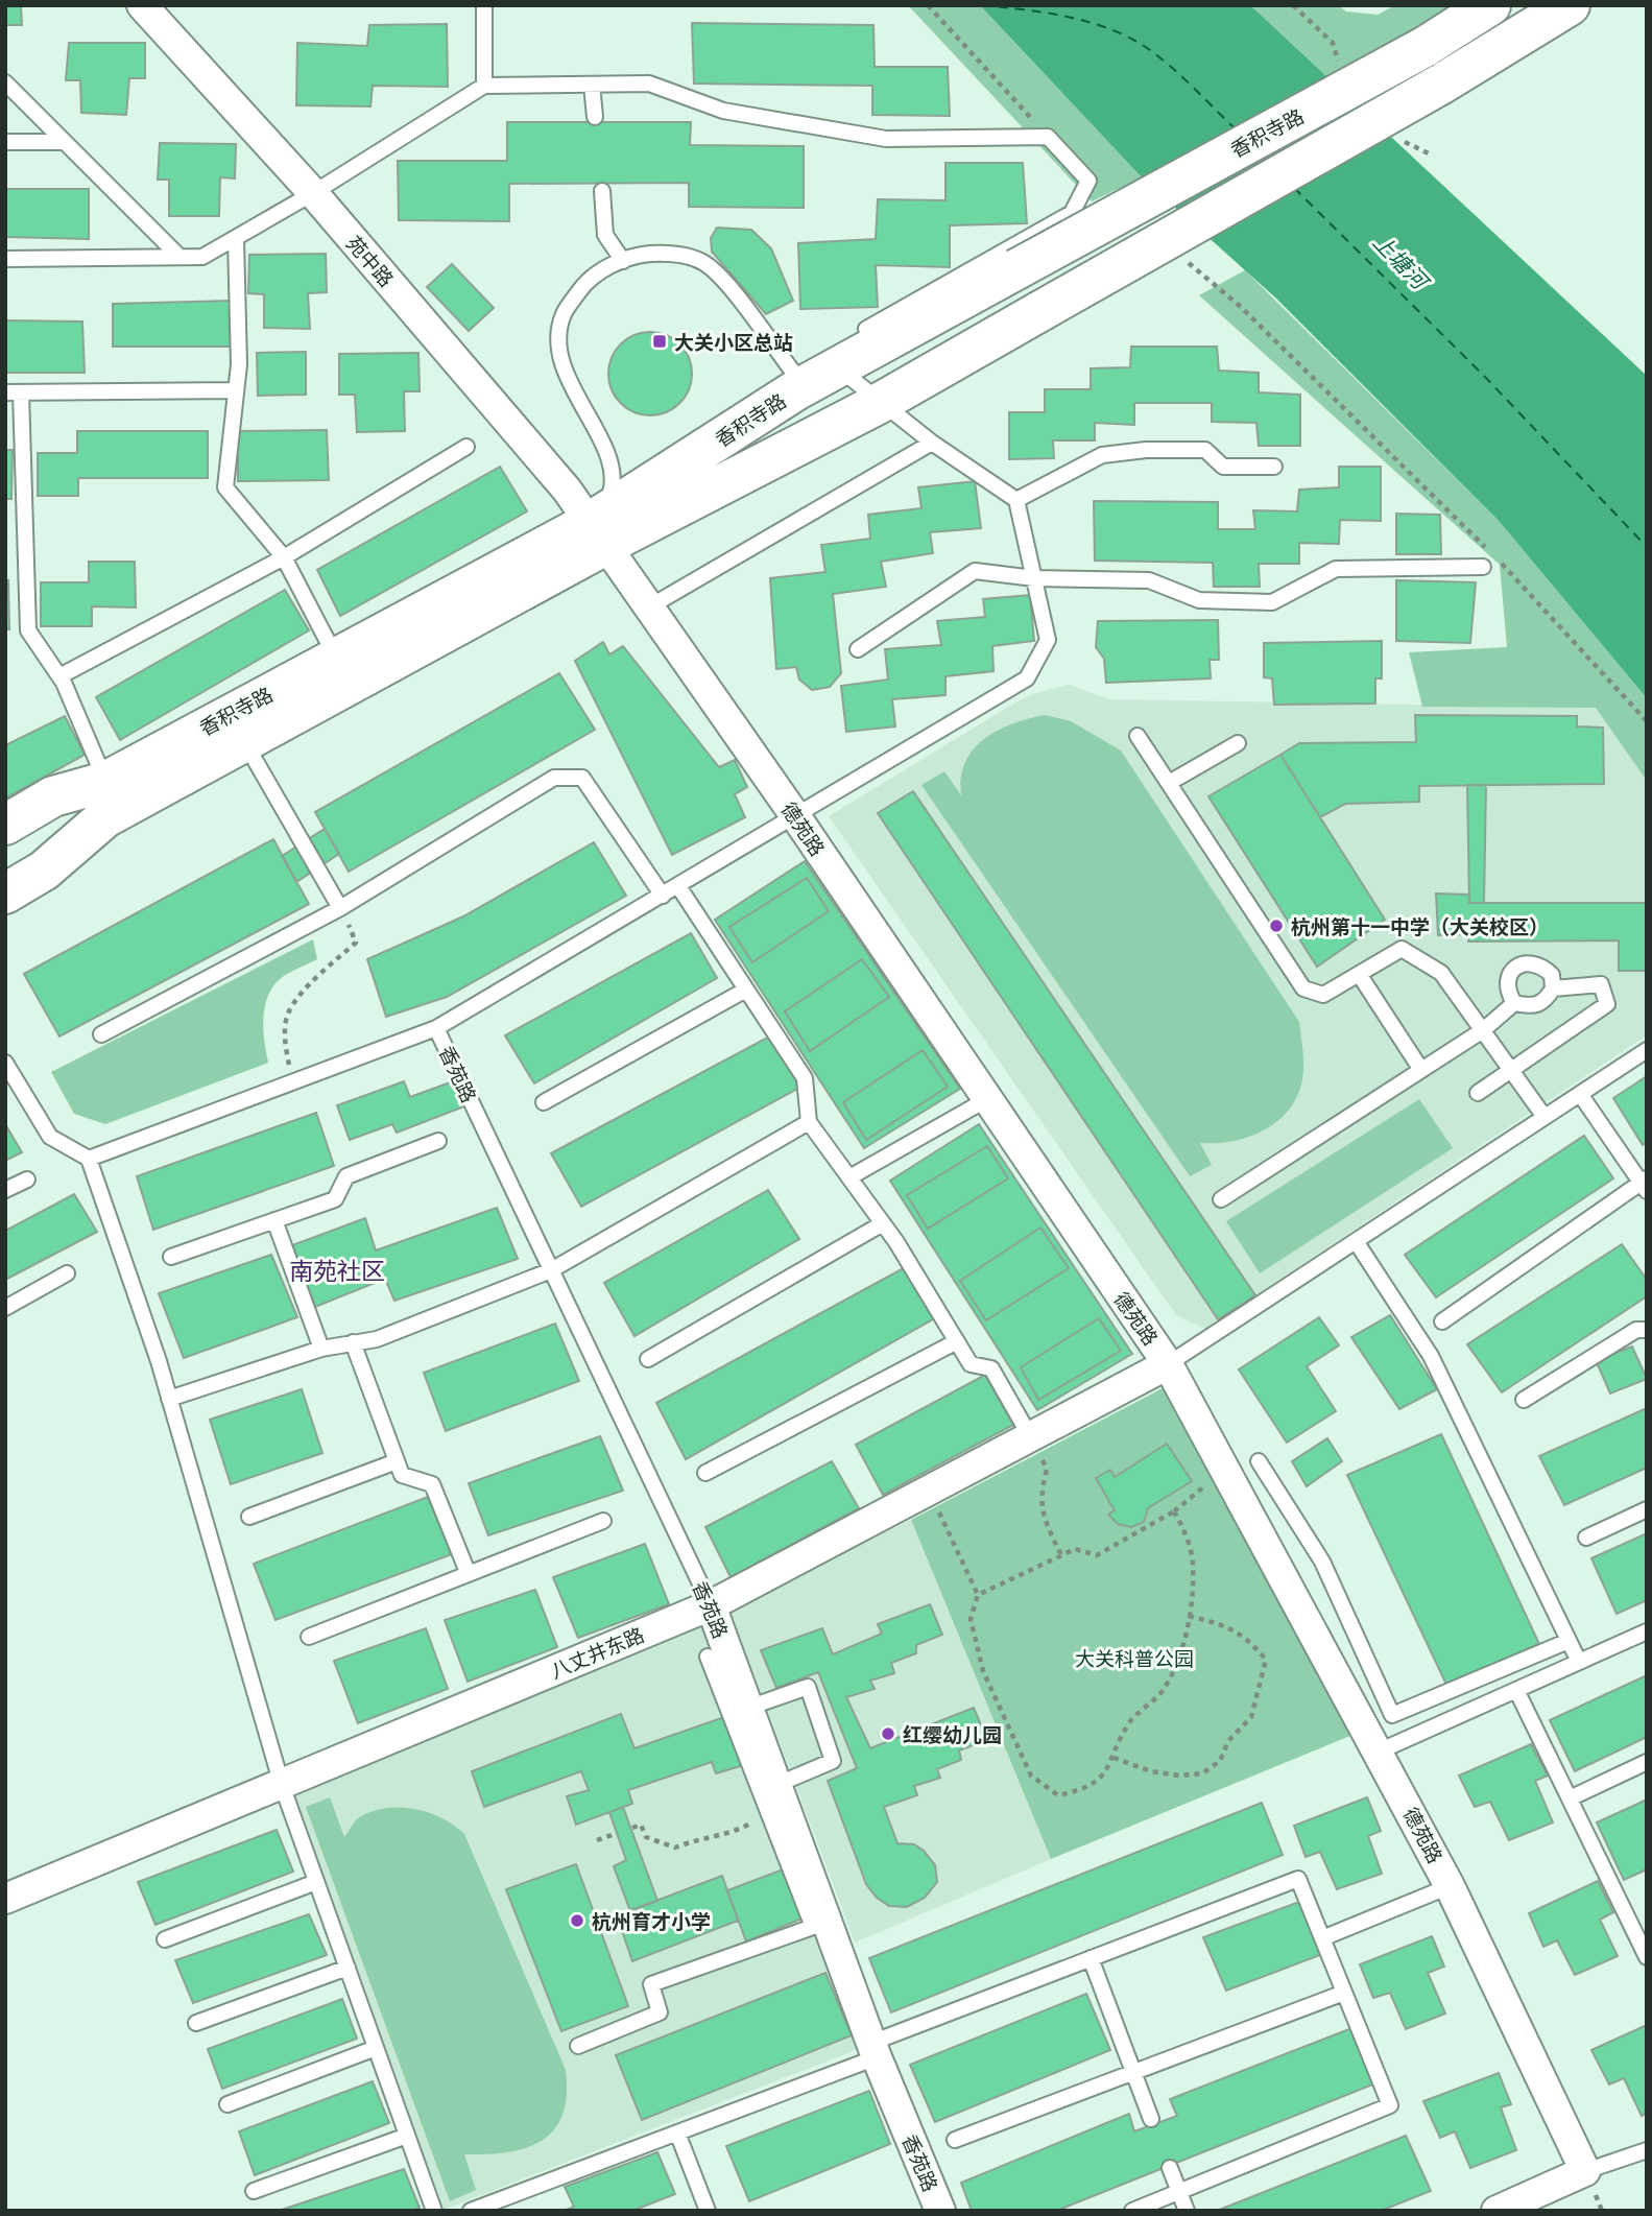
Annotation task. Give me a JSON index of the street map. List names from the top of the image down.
{
  "streets": {
    "main road": ["香积寺路"],
    "street": [
      "苑中路",
      "德苑路",
      "香苑路",
      "八丈井东路"
    ]
  },
  "crossings": [
    ["香积寺路", "苑中路"],
    ["香积寺路", "德苑路"],
    ["苑中路", "德苑路"],
    ["德苑路", "八丈井东路"],
    ["香苑路", "八丈井东路"]
  ],
  "districts": ["南苑社区"],
  "water": ["上塘河"],
  "parks": ["大关科普公园"],
  "places": {
    "transit": ["大关小区总站"],
    "other": ["杭州第十一中学（大关校区）", "红缨幼儿园", "杭州育才小学"]
  }
}
